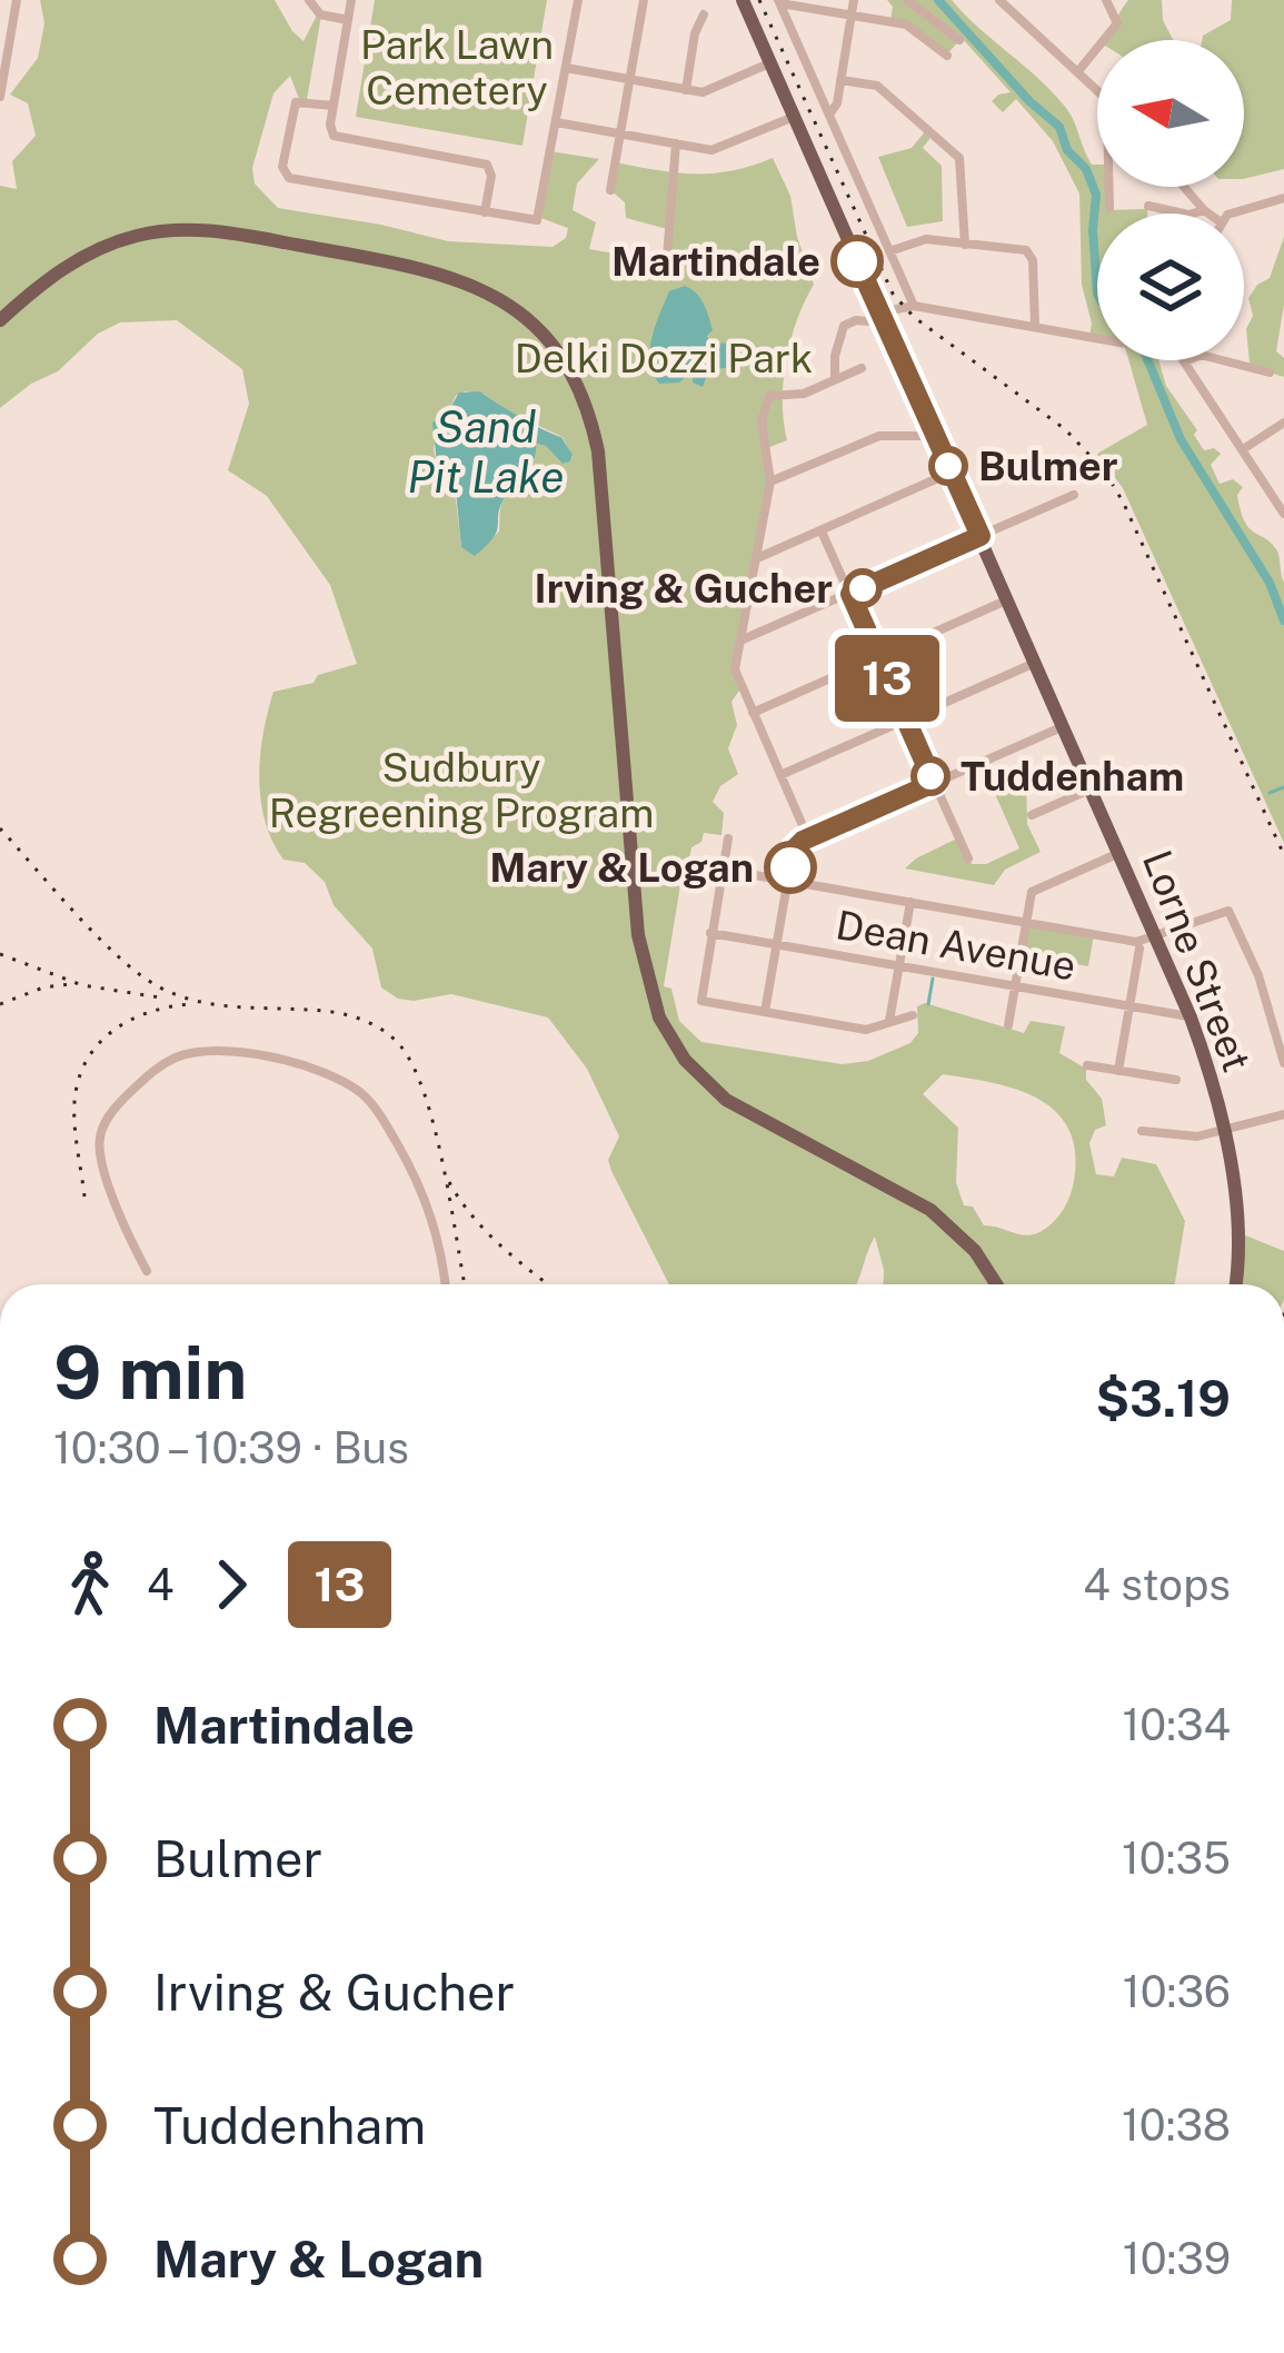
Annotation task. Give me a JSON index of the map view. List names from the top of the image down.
{
  "streets": {
    "main road": ["Lorne Street"],
    "street": ["Dean Avenue"]
  },
  "crossings": [
    ["Dean Avenue", "Lorne Street"]
  ],
  "water": ["Sand Pit Lake"],
  "parks": ["Park Lawn Cemetery", "Delki Dozzi Park", "Sudbury Regreening Program"],
  "places": [
    "Martindale",
    "Bulmer",
    "Irving & Gucher",
    "Tuddenham",
    "Mary & Logan"
  ],
  "lines": ["bus line 13"],
  "north": "left",
  "page": {
    "on_map": "13",
    "heading": ["9 min", "10:30 – 10:39 · Bus", "$3.19"],
    "legs": ["4", "13", "4 stops"],
    "list": [
      {
        "name": "Martindale",
        "value": "10:34"
      },
      {
        "name": "Bulmer",
        "value": "10:35"
      },
      {
        "name": "Irving & Gucher",
        "value": "10:36"
      },
      {
        "name": "Tuddenham",
        "value": "10:38"
      },
      {
        "name": "Mary & Logan",
        "value": "10:39"
      }
    ]
  }
}
